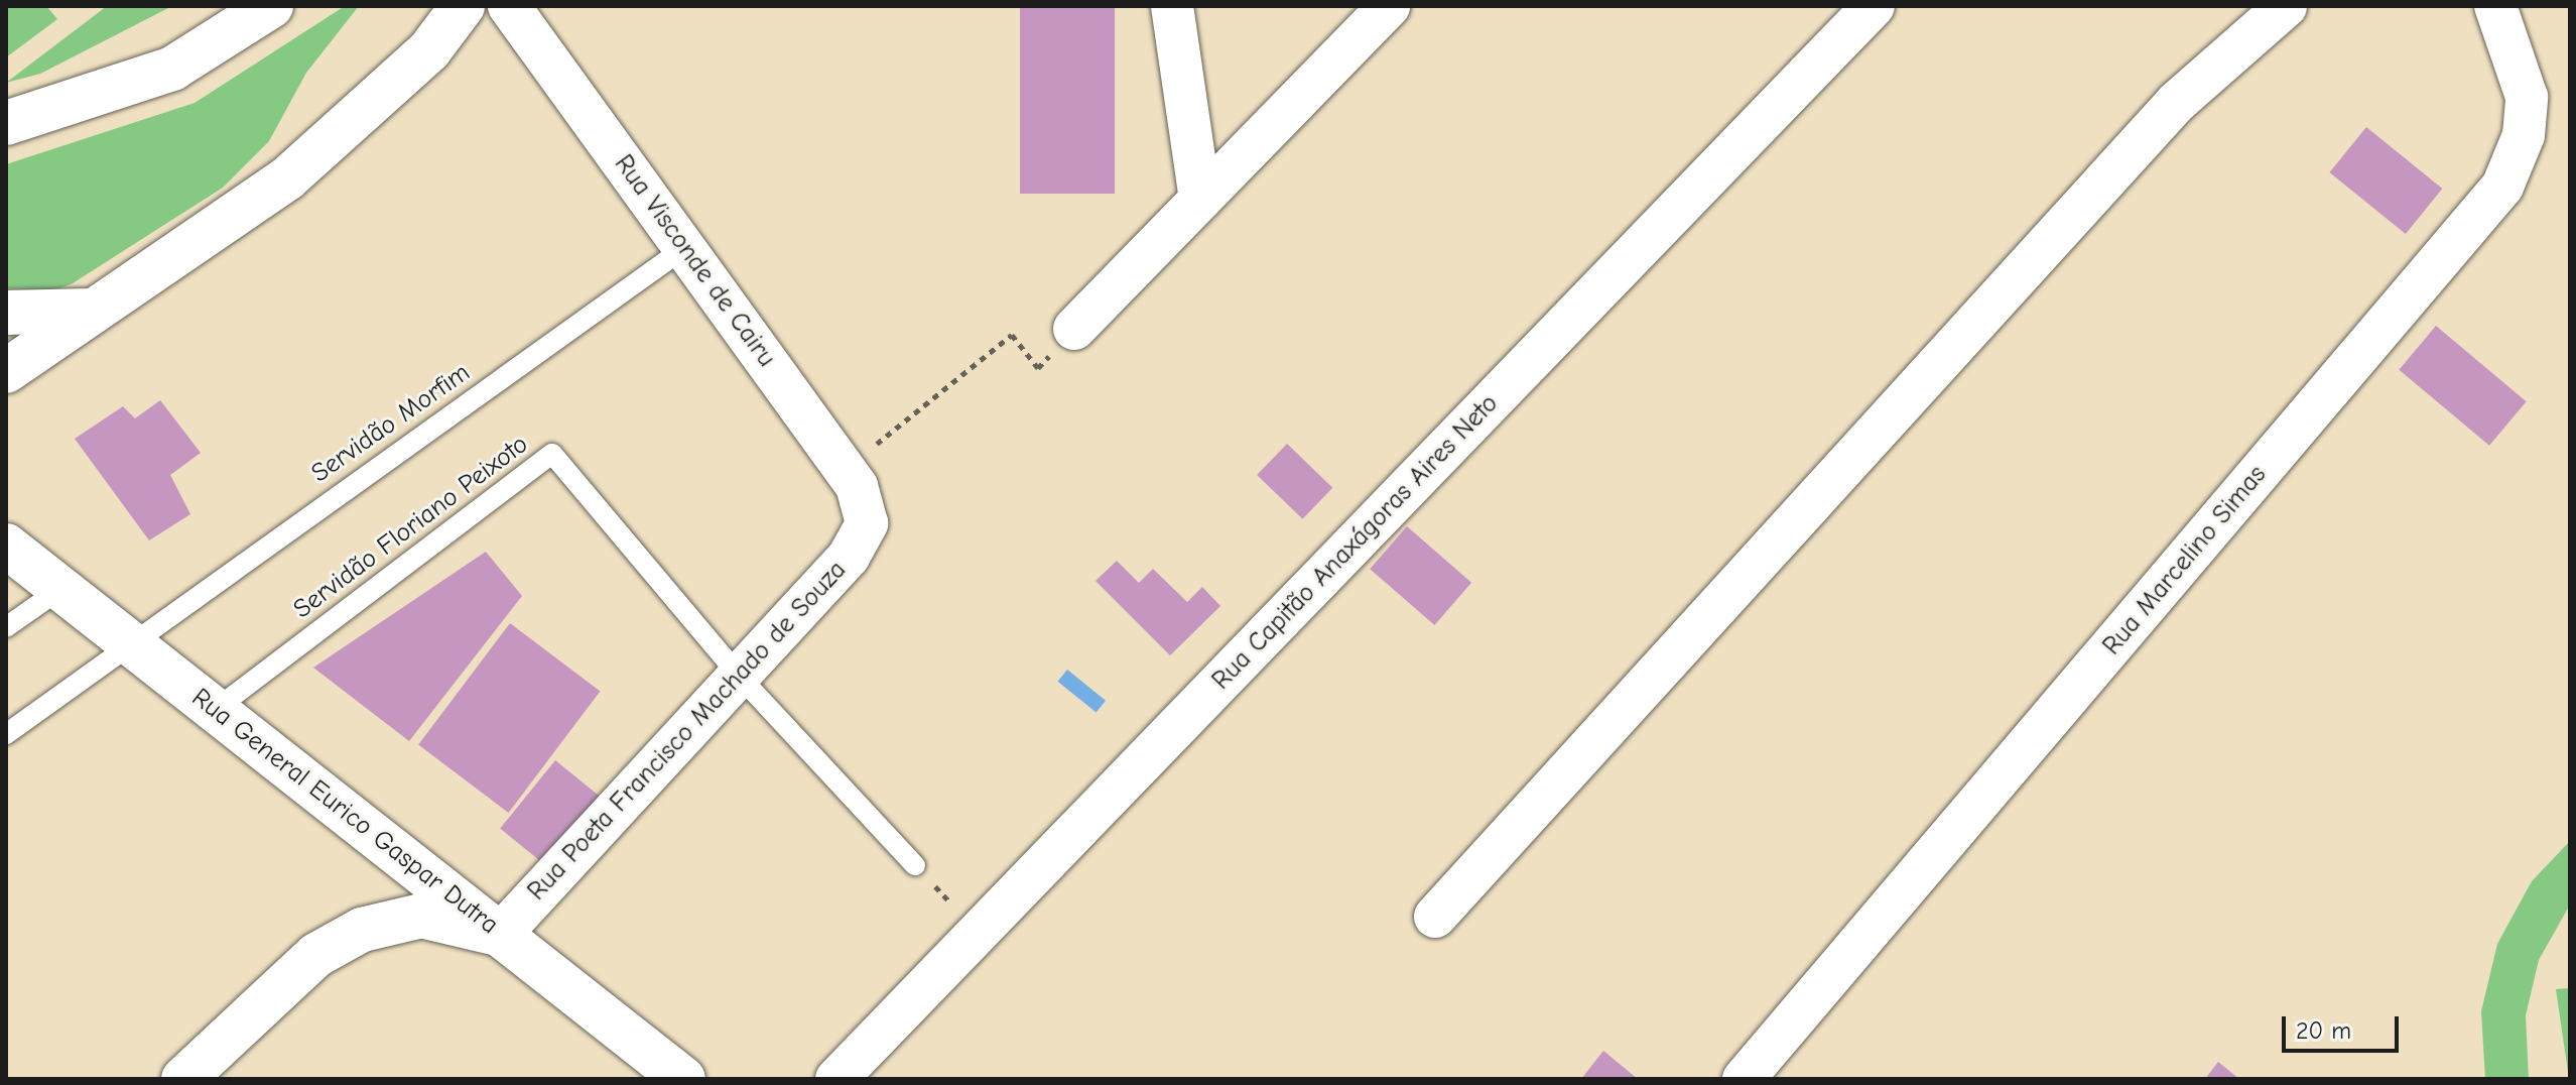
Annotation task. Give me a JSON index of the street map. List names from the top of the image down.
{
  "streets": {
    "main road": ["Rua General Eurico Gaspar Dutra"],
    "street": [
      "Rua Visconde de Cairu",
      "Rua Capitão Anaxágoras Aires Neto",
      "Rua Marcelino Simas",
      "Rua Poeta Francisco Machado de Souza"
    ],
    "lane": ["Servidão Morfim", "Servidão Floriano Peixoto"]
  },
  "crossings": [
    ["Rua Visconde de Cairu", "Servidão Morfim"],
    ["Rua Visconde de Cairu", "Rua Poeta Francisco Machado de Souza"],
    ["Servidão Morfim", "Rua General Eurico Gaspar Dutra"],
    ["Servidão Floriano Peixoto", "Rua Poeta Francisco Machado de Souza"],
    ["Servidão Floriano Peixoto", "Rua General Eurico Gaspar Dutra"],
    ["Rua Poeta Francisco Machado de Souza", "Rua General Eurico Gaspar Dutra"]
  ],
  "scale_bar": "20 m"
}
